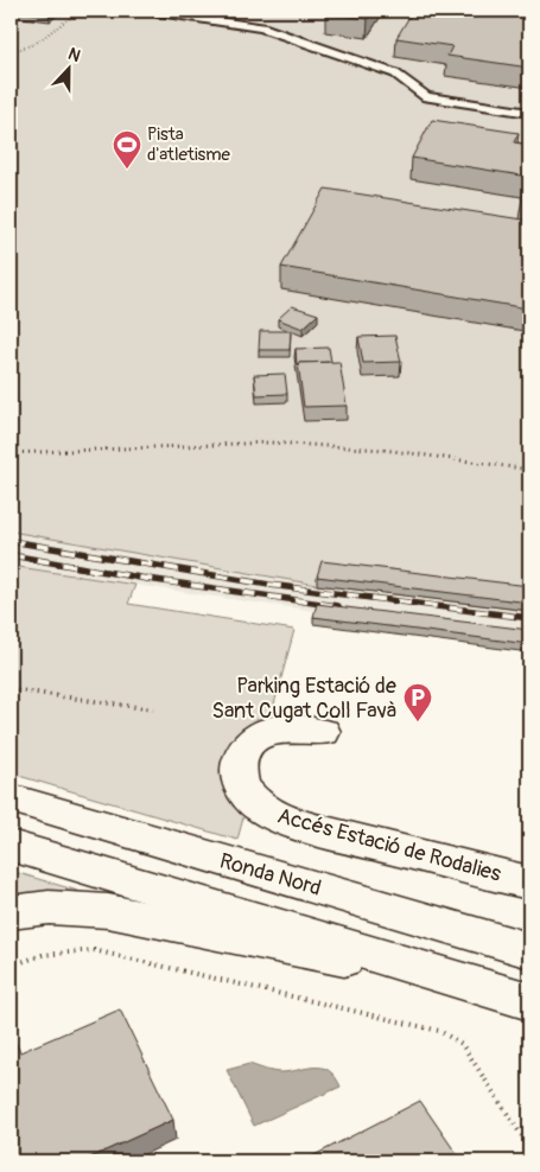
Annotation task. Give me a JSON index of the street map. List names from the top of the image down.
{
  "streets": {
    "main road": ["Accés Estació de Rodalies", "Ronda Nord"]
  },
  "places": {
    "sports": ["Pista d'atletisme"],
    "parking": ["Parking Estació de Sant Cugat Coll Favà"]
  },
  "north": "top"
}
